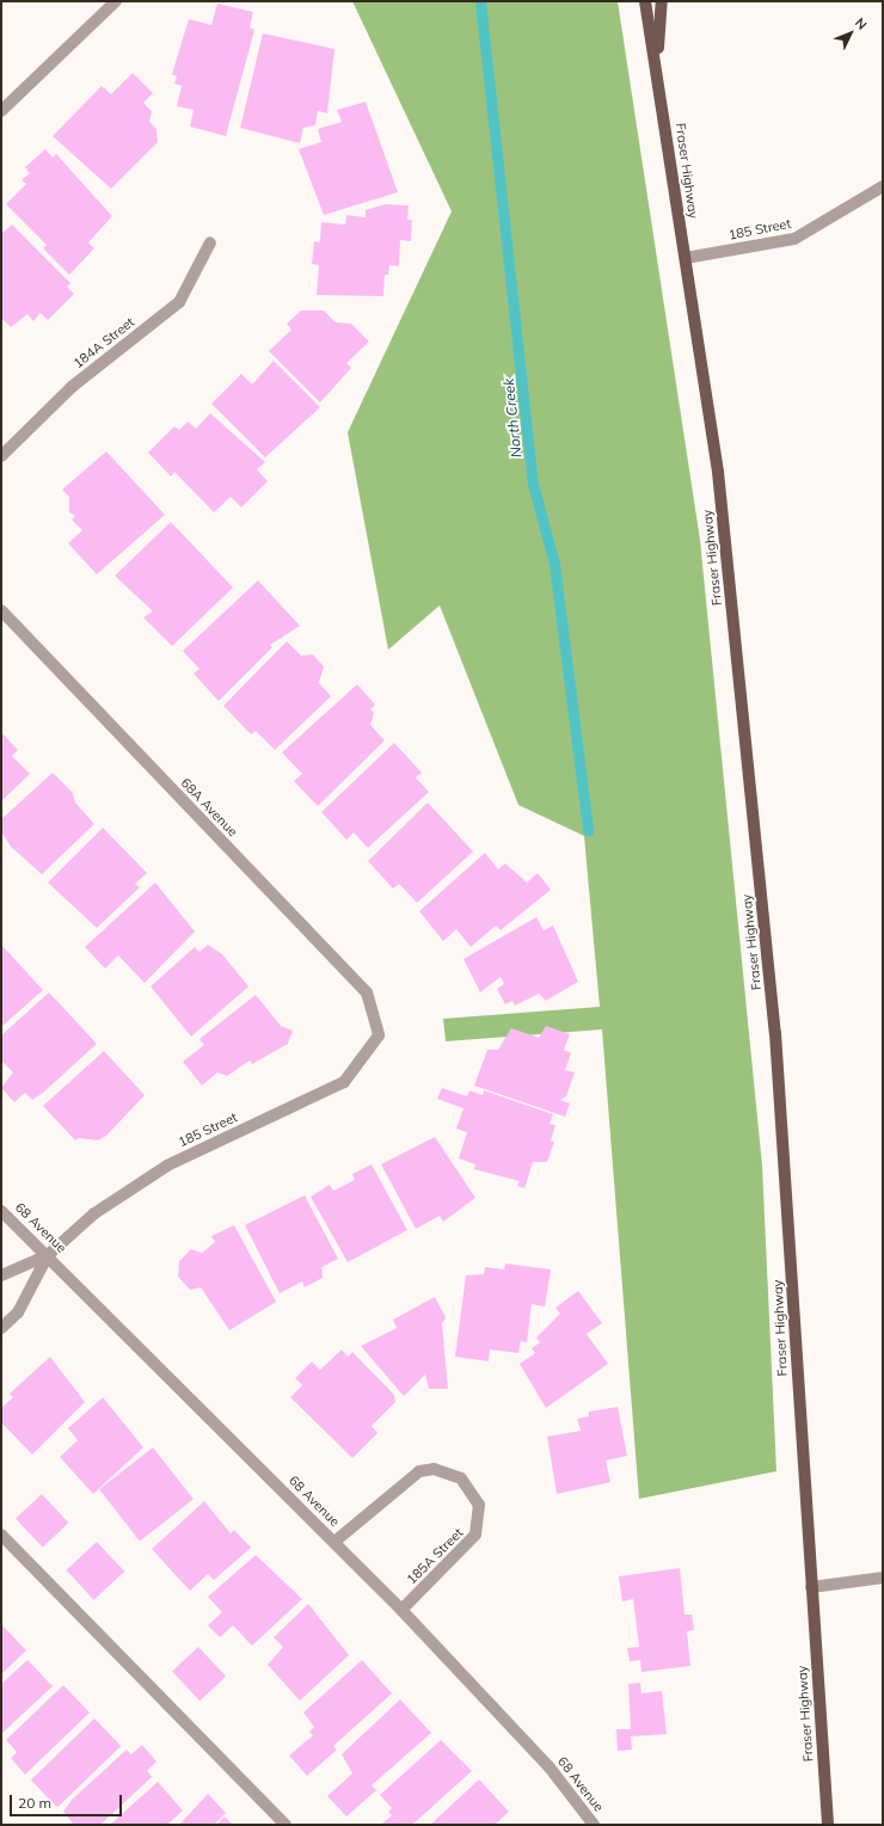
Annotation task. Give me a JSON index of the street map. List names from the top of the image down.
{
  "streets": {
    "main road": ["Fraser Highway"],
    "street": [
      "185 Street",
      "184A Street",
      "68A Avenue",
      "68 Avenue",
      "185A Street"
    ]
  },
  "crossings": [
    ["Fraser Highway", "185 Street"],
    ["185 Street", "68A Avenue"],
    ["185 Street", "68 Avenue"],
    ["68 Avenue", "185A Street"]
  ],
  "water": ["North Creek"],
  "scale_bar": "20 m",
  "north": "top right"
}
